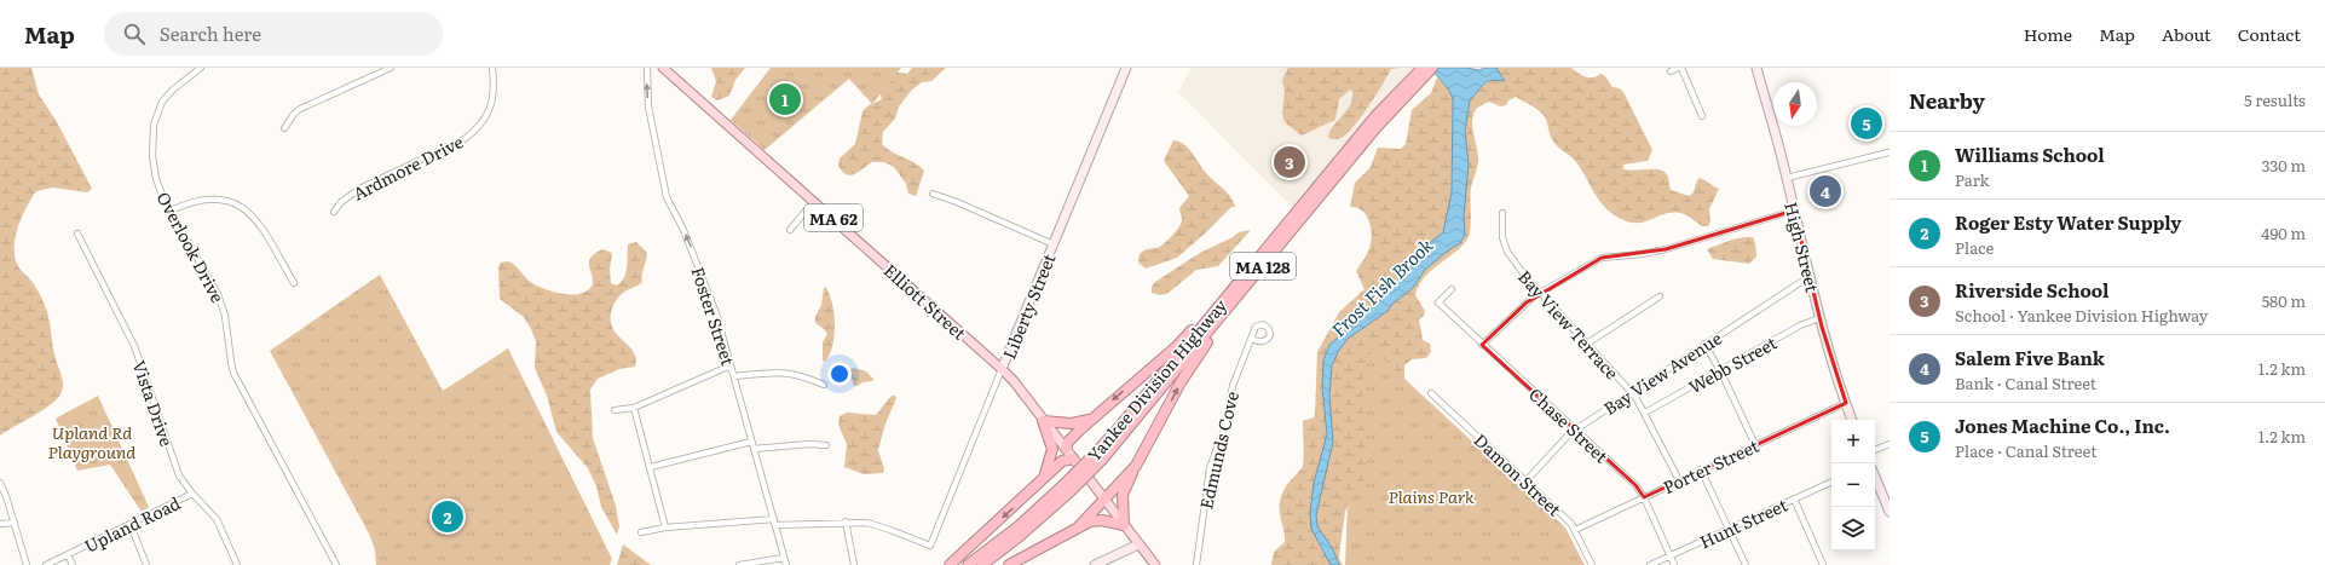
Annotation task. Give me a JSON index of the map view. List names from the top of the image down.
{
  "streets": {
    "highway": ["MA 128", "Yankee Division Highway"],
    "main road": [
      "MA 62",
      "High Street",
      "Elliott Street",
      "Liberty Street"
    ],
    "street": [
      "Ardmore Drive",
      "Overlook Drive",
      "Foster Street",
      "Bay View Terrace",
      "Webb Street",
      "Bay View Avenue",
      "Vista Drive",
      "Chase Street",
      "Edmunds Cove",
      "Porter Street",
      "Damon Street",
      "Hunt Street",
      "Upland Road"
    ]
  },
  "crossings": [
    ["High Street", "Webb Street"],
    ["High Street", "Bay View Avenue"],
    ["High Street", "Porter Street"],
    ["Elliott Street", "Liberty Street"],
    ["Bay View Terrace", "Webb Street"],
    ["Bay View Terrace", "Bay View Avenue"],
    ["Bay View Terrace", "Porter Street"],
    ["Bay View Avenue", "Chase Street"],
    ["Bay View Avenue", "Damon Street"],
    ["Vista Drive", "Upland Road"],
    ["Chase Street", "Porter Street"],
    ["Chase Street", "Hunt Street"],
    ["Porter Street", "Damon Street"]
  ],
  "one_way": ["Foster Street"],
  "water": ["Frost Fish Brook"],
  "parks": ["Upland Rd Playground", "Plains Park"],
  "north": "bottom",
  "page": {
    "header": "Map",
    "search": "Search here",
    "nav": [
      "Home",
      "Map",
      "About",
      "Contact"
    ],
    "heading": ["Nearby", "5 results"],
    "pins": [
      "1",
      "5",
      "3",
      "4",
      "2"
    ],
    "list": [
      {
        "mark": "1",
        "name": "Williams School",
        "note": "Park",
        "value": "330 m"
      },
      {
        "mark": "2",
        "name": "Roger Esty Water Supply",
        "note": "Place",
        "value": "490 m"
      },
      {
        "mark": "3",
        "name": "Riverside School",
        "note": "School · Yankee Division Highway",
        "value": "580 m"
      },
      {
        "mark": "4",
        "name": "Salem Five Bank",
        "note": "Bank · Canal Street",
        "value": "1.2 km"
      },
      {
        "mark": "5",
        "name": "Jones Machine Co., Inc.",
        "note": "Place · Canal Street",
        "value": "1.2 km"
      }
    ],
    "map_buttons": ["+", "−"]
  }
}
